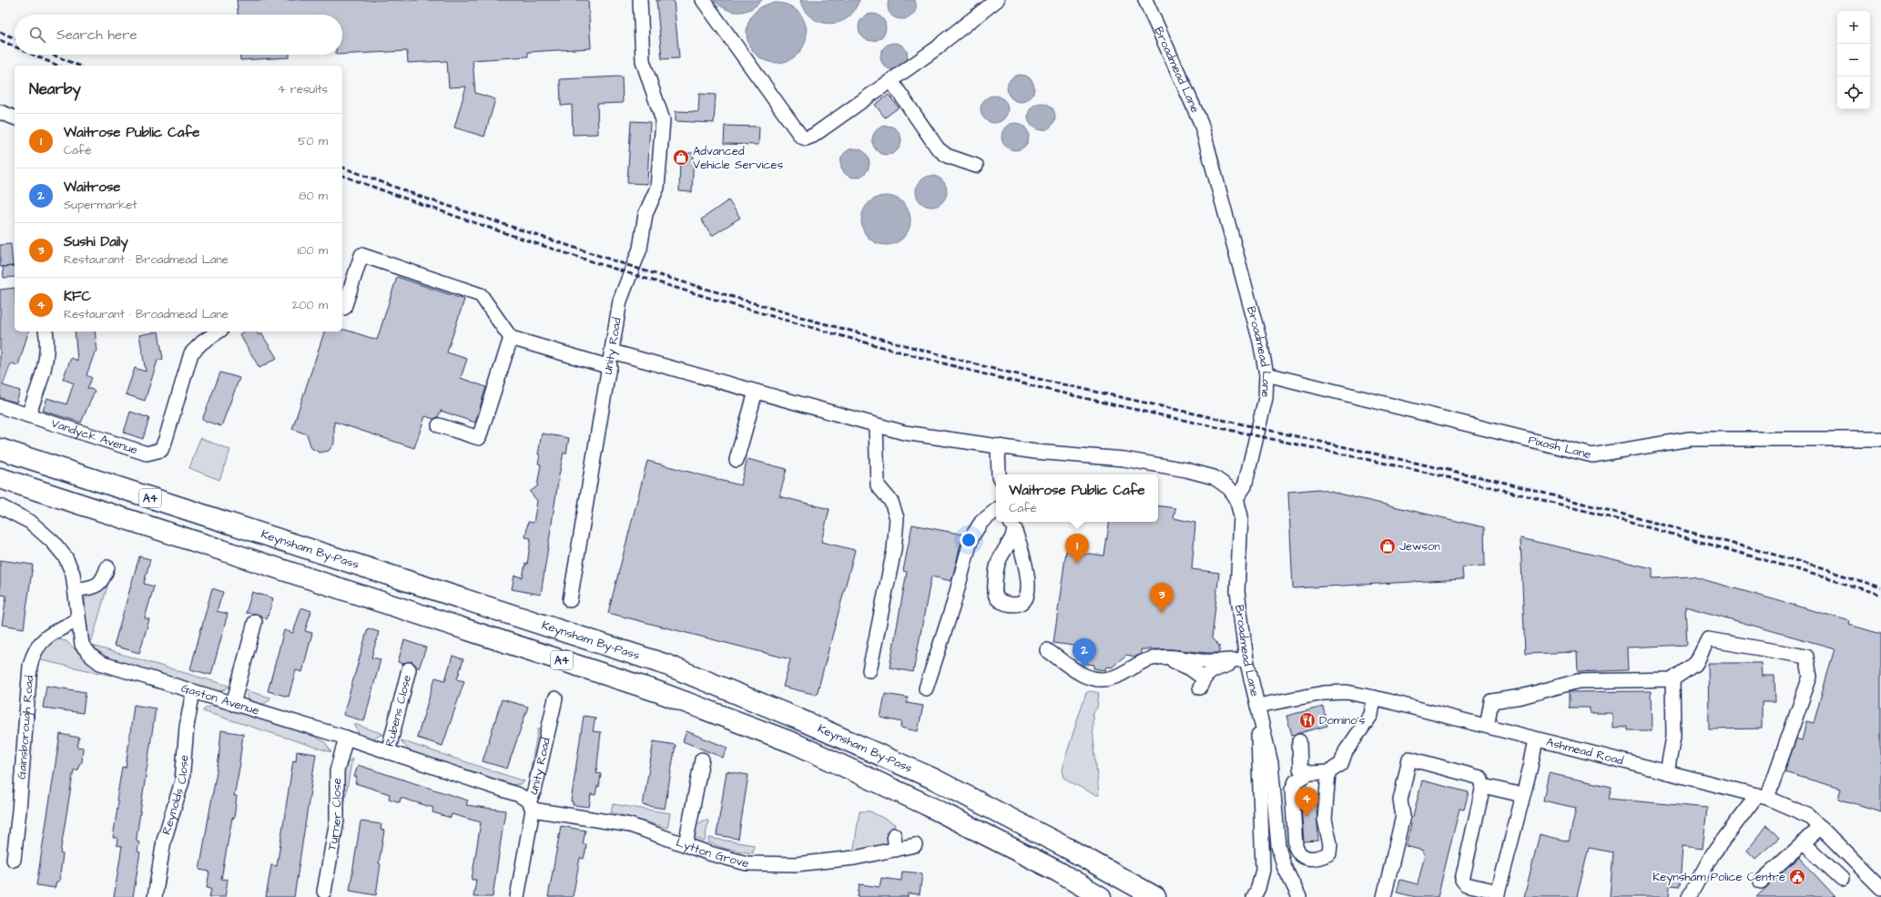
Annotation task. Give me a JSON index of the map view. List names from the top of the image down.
{
  "streets": {
    "highway": ["A4", "Keynsham By-Pass"],
    "street": [
      "Broadmead Lane",
      "Unity Road",
      "Vandyck Avenue",
      "Pixash Lane",
      "Gaston Avenue",
      "Rubens Close",
      "Gainsborough Road",
      "Ashmead Road",
      "Reynolds Close",
      "Turner Close",
      "Lytton Grove"
    ]
  },
  "crossings": [
    ["Broadmead Lane", "Pixash Lane"],
    ["Broadmead Lane", "Ashmead Road"],
    ["Unity Road", "Gaston Avenue"],
    ["Unity Road", "Lytton Grove"],
    ["Gaston Avenue", "Rubens Close"],
    ["Gaston Avenue", "Gainsborough Road"],
    ["Gaston Avenue", "Reynolds Close"],
    ["Gaston Avenue", "Turner Close"],
    ["Gaston Avenue", "Lytton Grove"]
  ],
  "places": {
    "shop": ["Advanced Vehicle Services", "Jewson"],
    "restaurant": ["Domino's"],
    "public building": ["Keynsham Police Centre"]
  },
  "page": {
    "map_buttons": ["+", "−"],
    "search": "Search here",
    "heading": ["Nearby", "4 results"],
    "list": [
      {
        "mark": "1",
        "name": "Waitrose Public Cafe",
        "note": "Café",
        "value": "50 m"
      },
      {
        "mark": "2",
        "name": "Waitrose",
        "note": "Supermarket",
        "value": "80 m"
      },
      {
        "mark": "3",
        "name": "Sushi Daily",
        "note": "Restaurant · Broadmead Lane",
        "value": "100 m"
      },
      {
        "mark": "4",
        "name": "KFC",
        "note": "Restaurant · Broadmead Lane",
        "value": "200 m"
      }
    ],
    "popup": ["Waitrose Public Cafe", "Café"],
    "pins": [
      "1",
      "3",
      "2",
      "4"
    ]
  }
}
